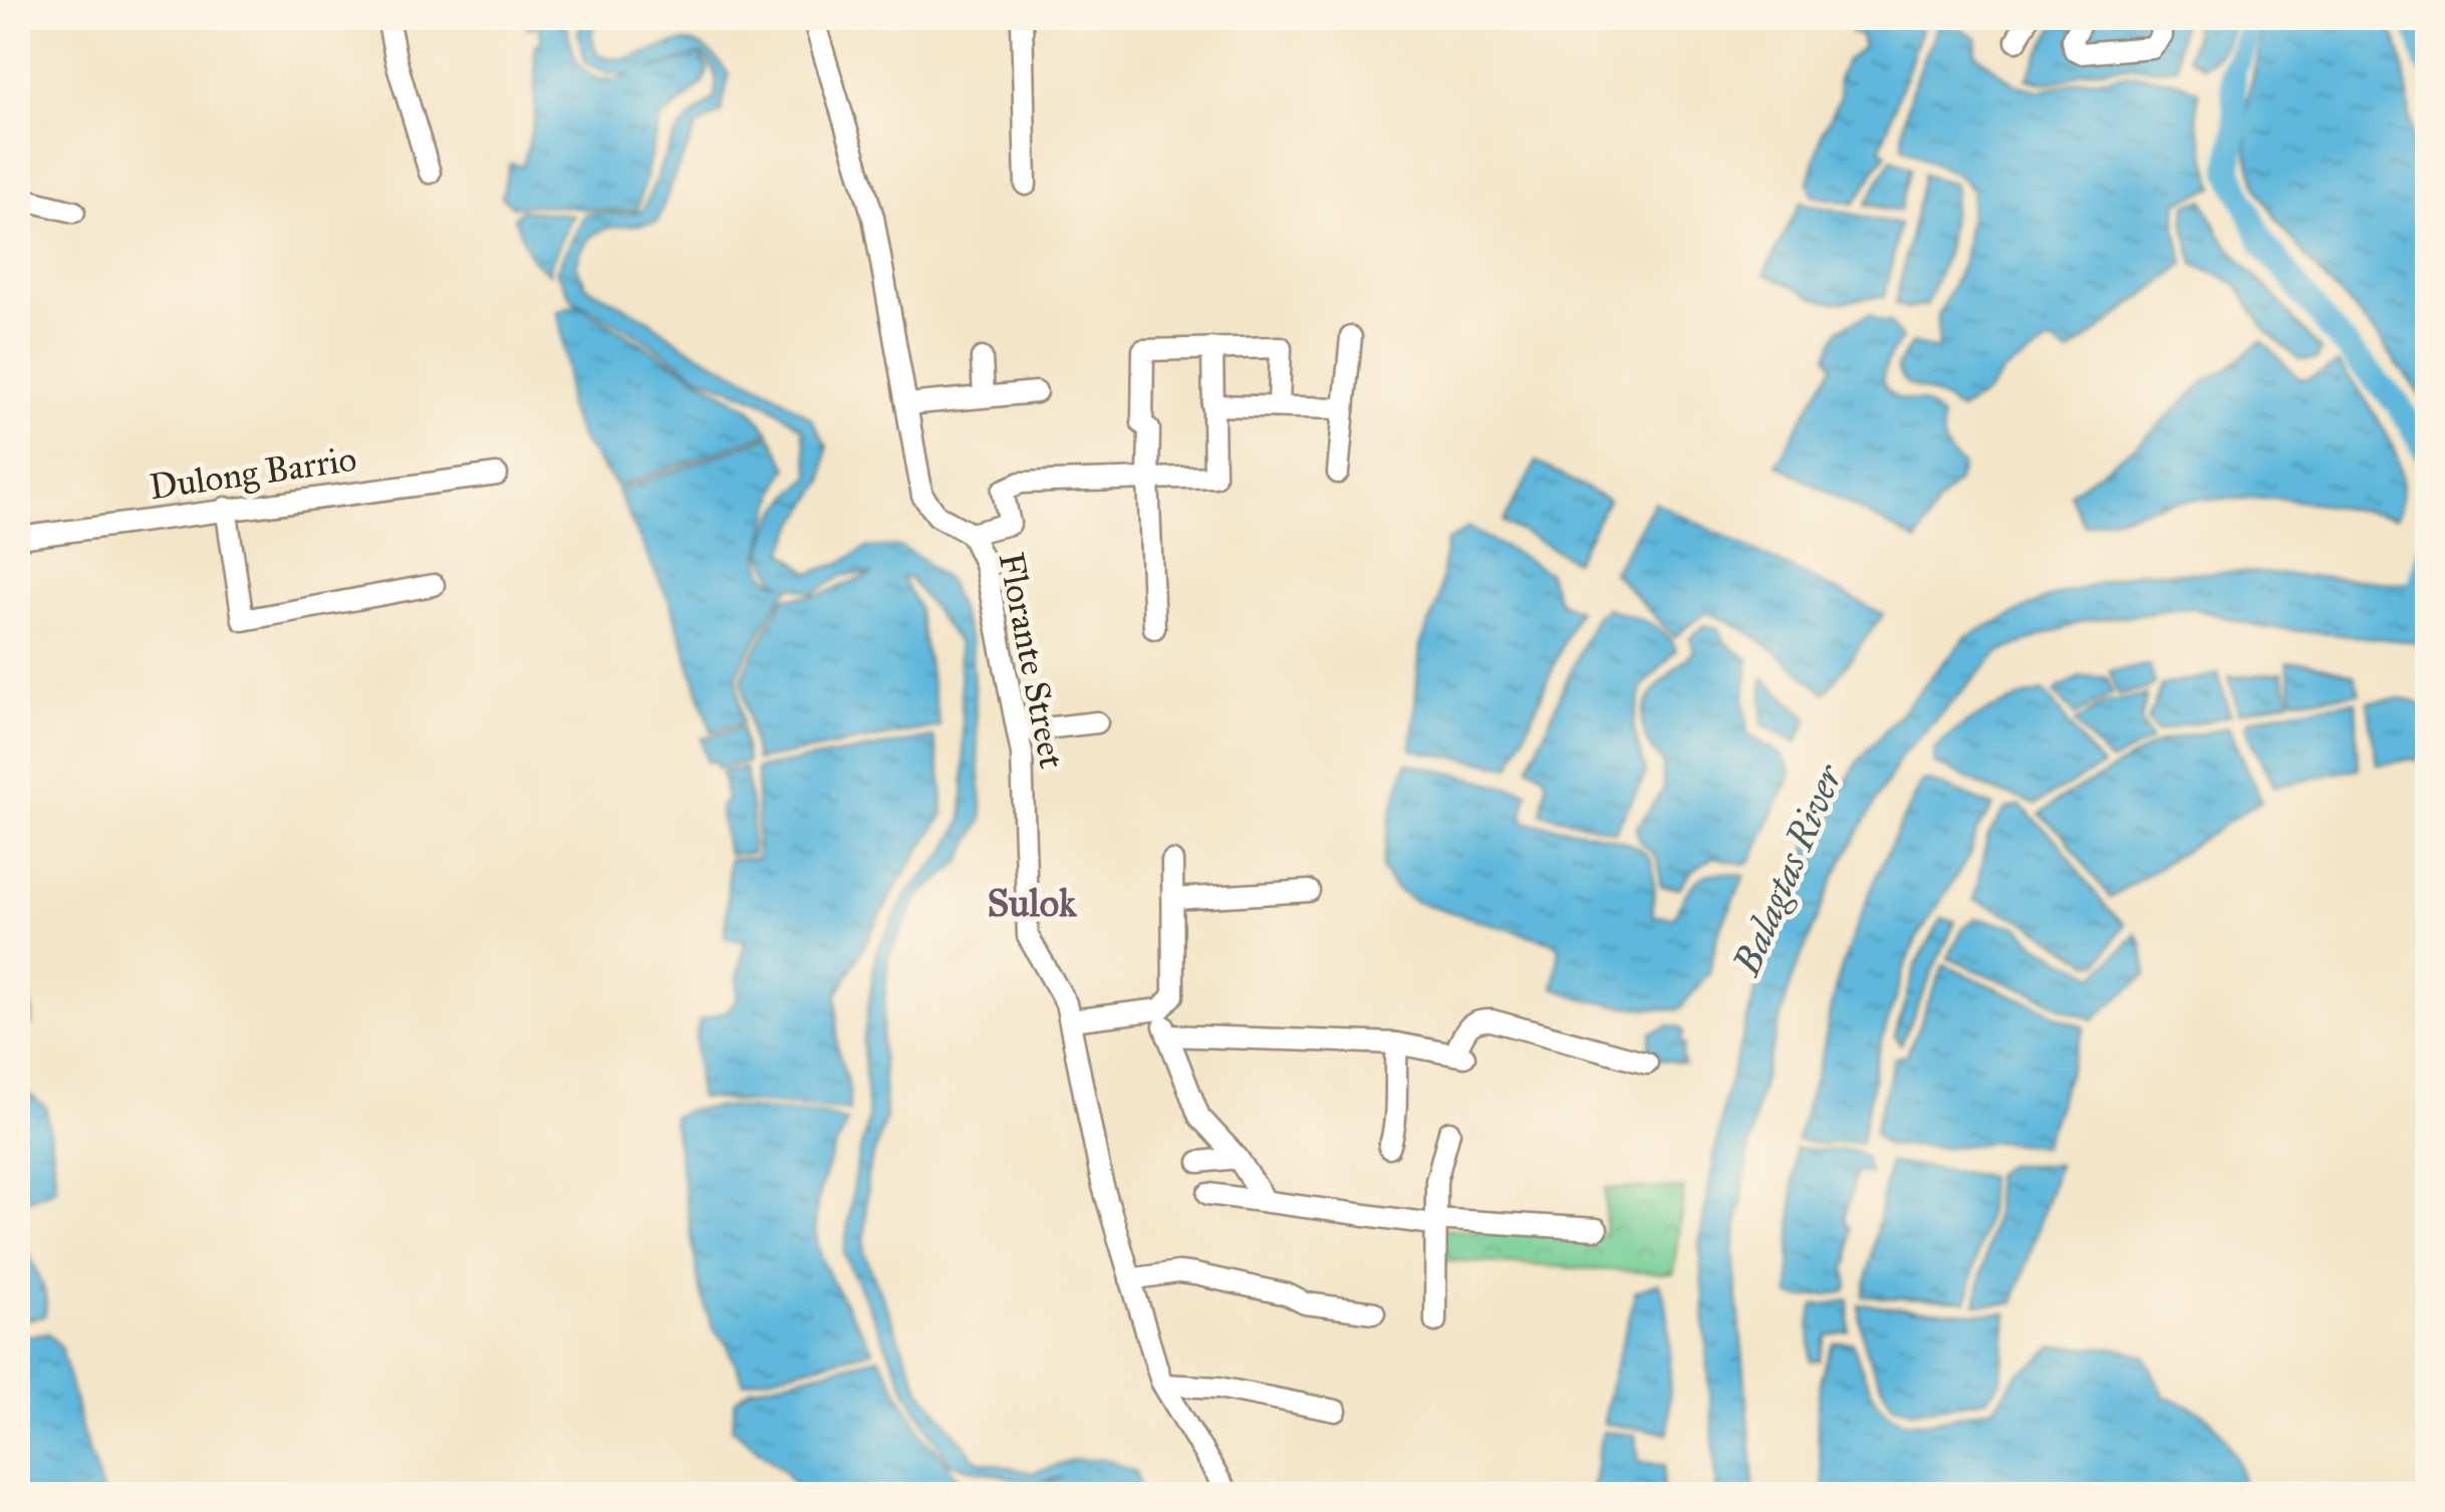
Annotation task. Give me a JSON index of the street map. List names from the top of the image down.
{
  "streets": {
    "street": ["Dulong Barrio", "Florante Street"]
  },
  "districts": ["Sulok"],
  "water": ["Balagtas River"]
}
